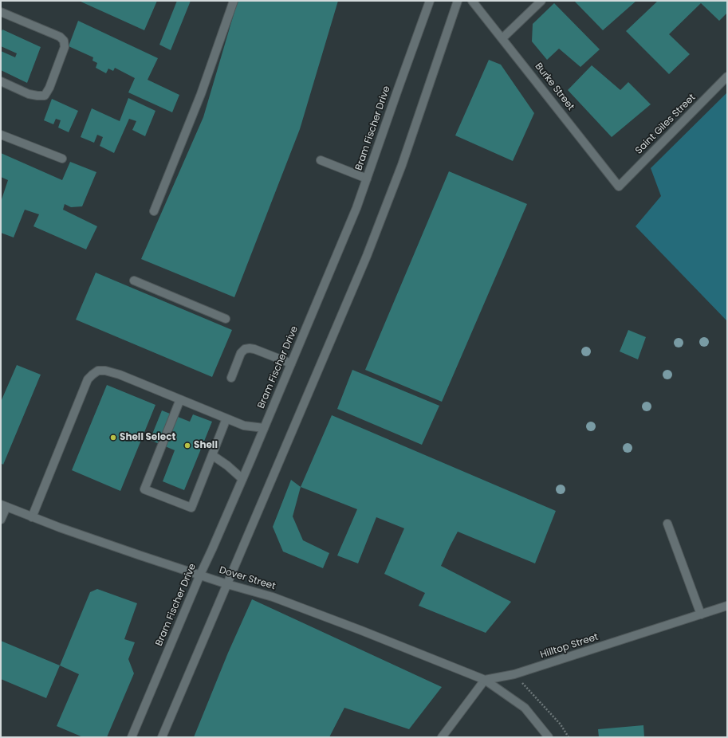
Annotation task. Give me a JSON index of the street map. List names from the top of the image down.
{
  "streets": {
    "main road": [
      "Burke Street",
      "Saint Giles Street",
      "Bram Fischer Drive",
      "Dover Street",
      "Hilltop Street"
    ]
  },
  "crossings": [
    ["Burke Street", "Saint Giles Street"],
    ["Bram Fischer Drive", "Dover Street"],
    ["Dover Street", "Hilltop Street"]
  ],
  "places": ["Shell Select", "Shell"]
}
